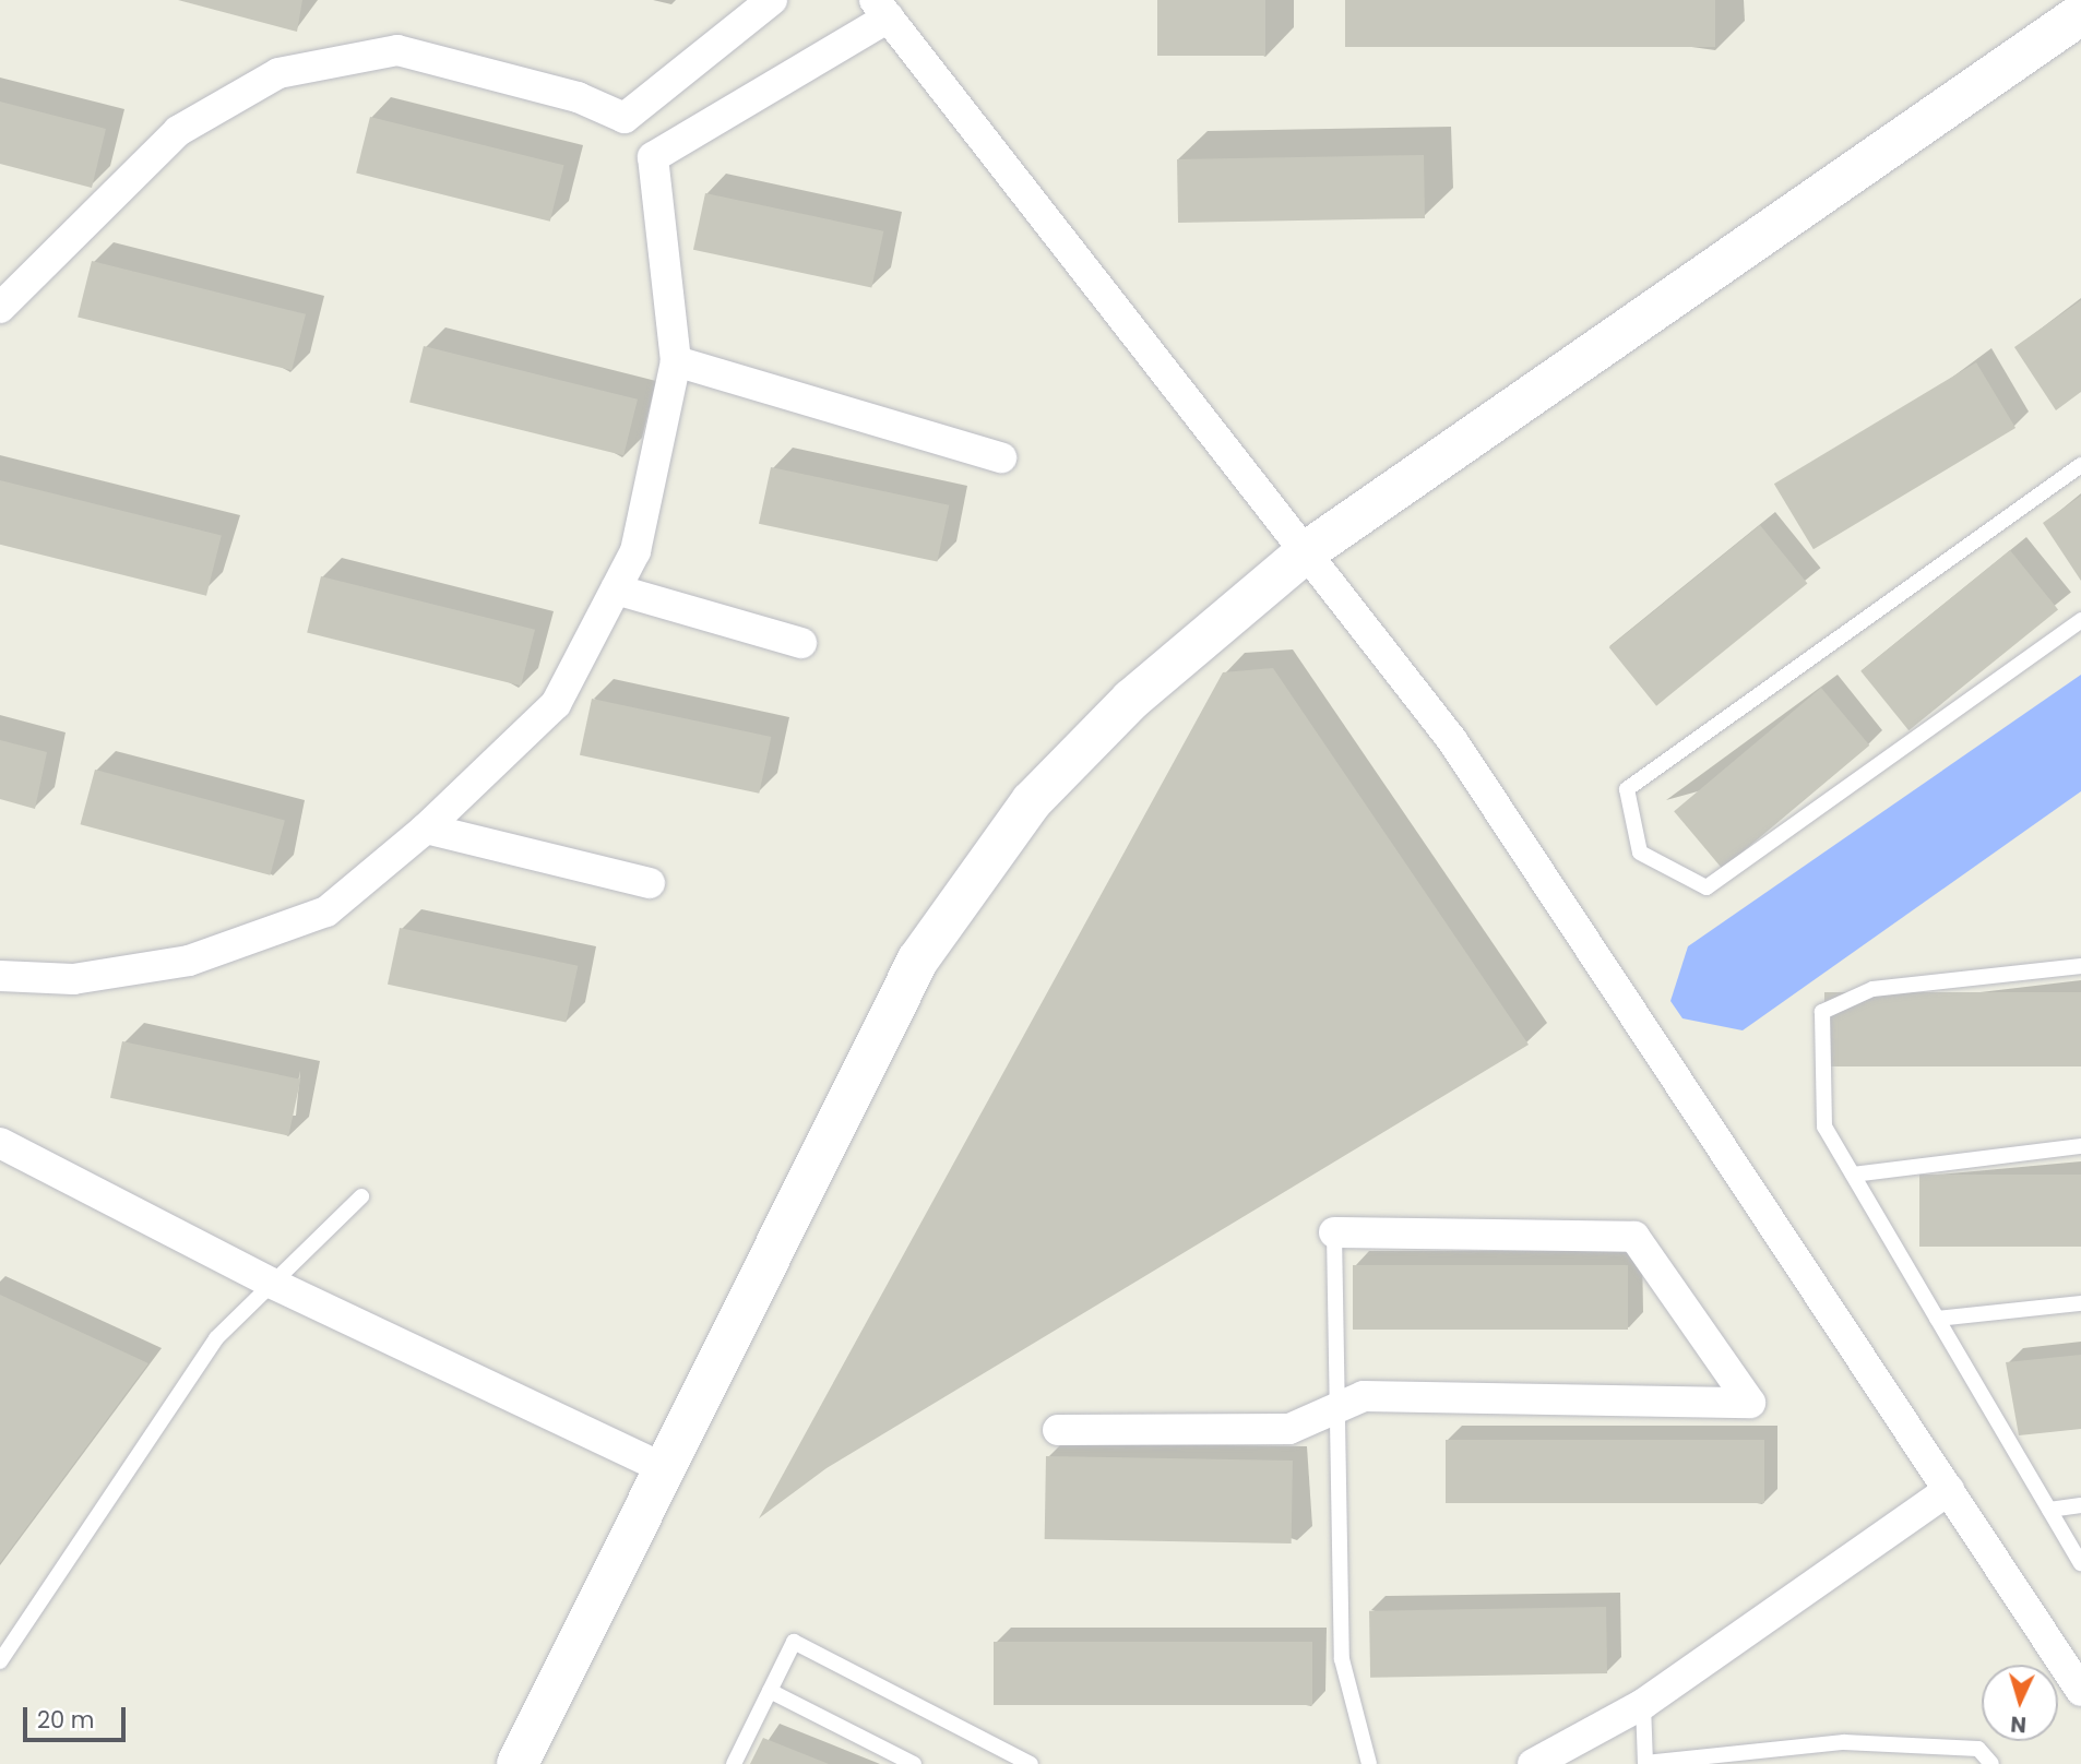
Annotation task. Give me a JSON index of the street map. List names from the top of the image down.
{
  "scale_bar": "20 m",
  "north": "bottom"
}
